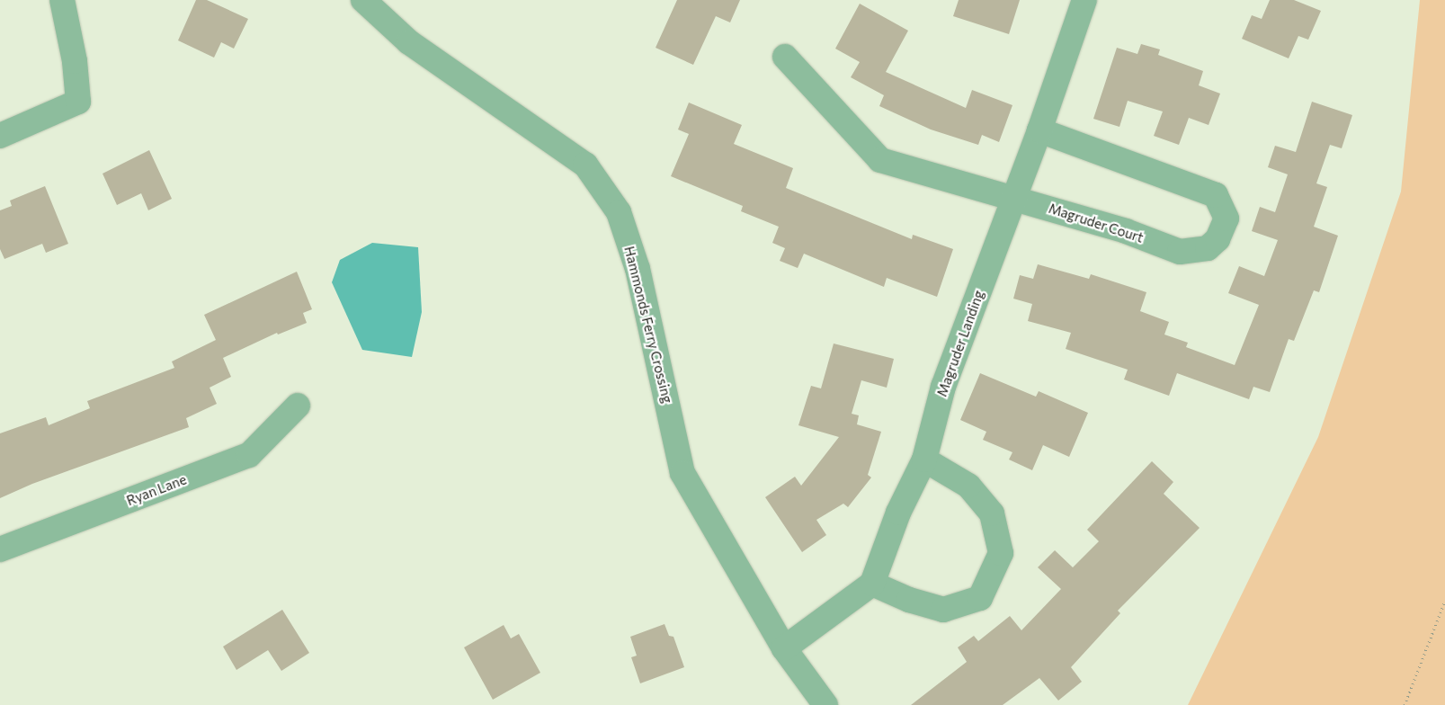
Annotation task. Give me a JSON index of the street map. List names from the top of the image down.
{
  "streets": {
    "street": [
      "Magruder Court",
      "Hammonds Ferry Crossing",
      "Magruder Landing",
      "Ryan Lane"
    ]
  },
  "crossings": [
    ["Magruder Court", "Magruder Landing"]
  ]
}
